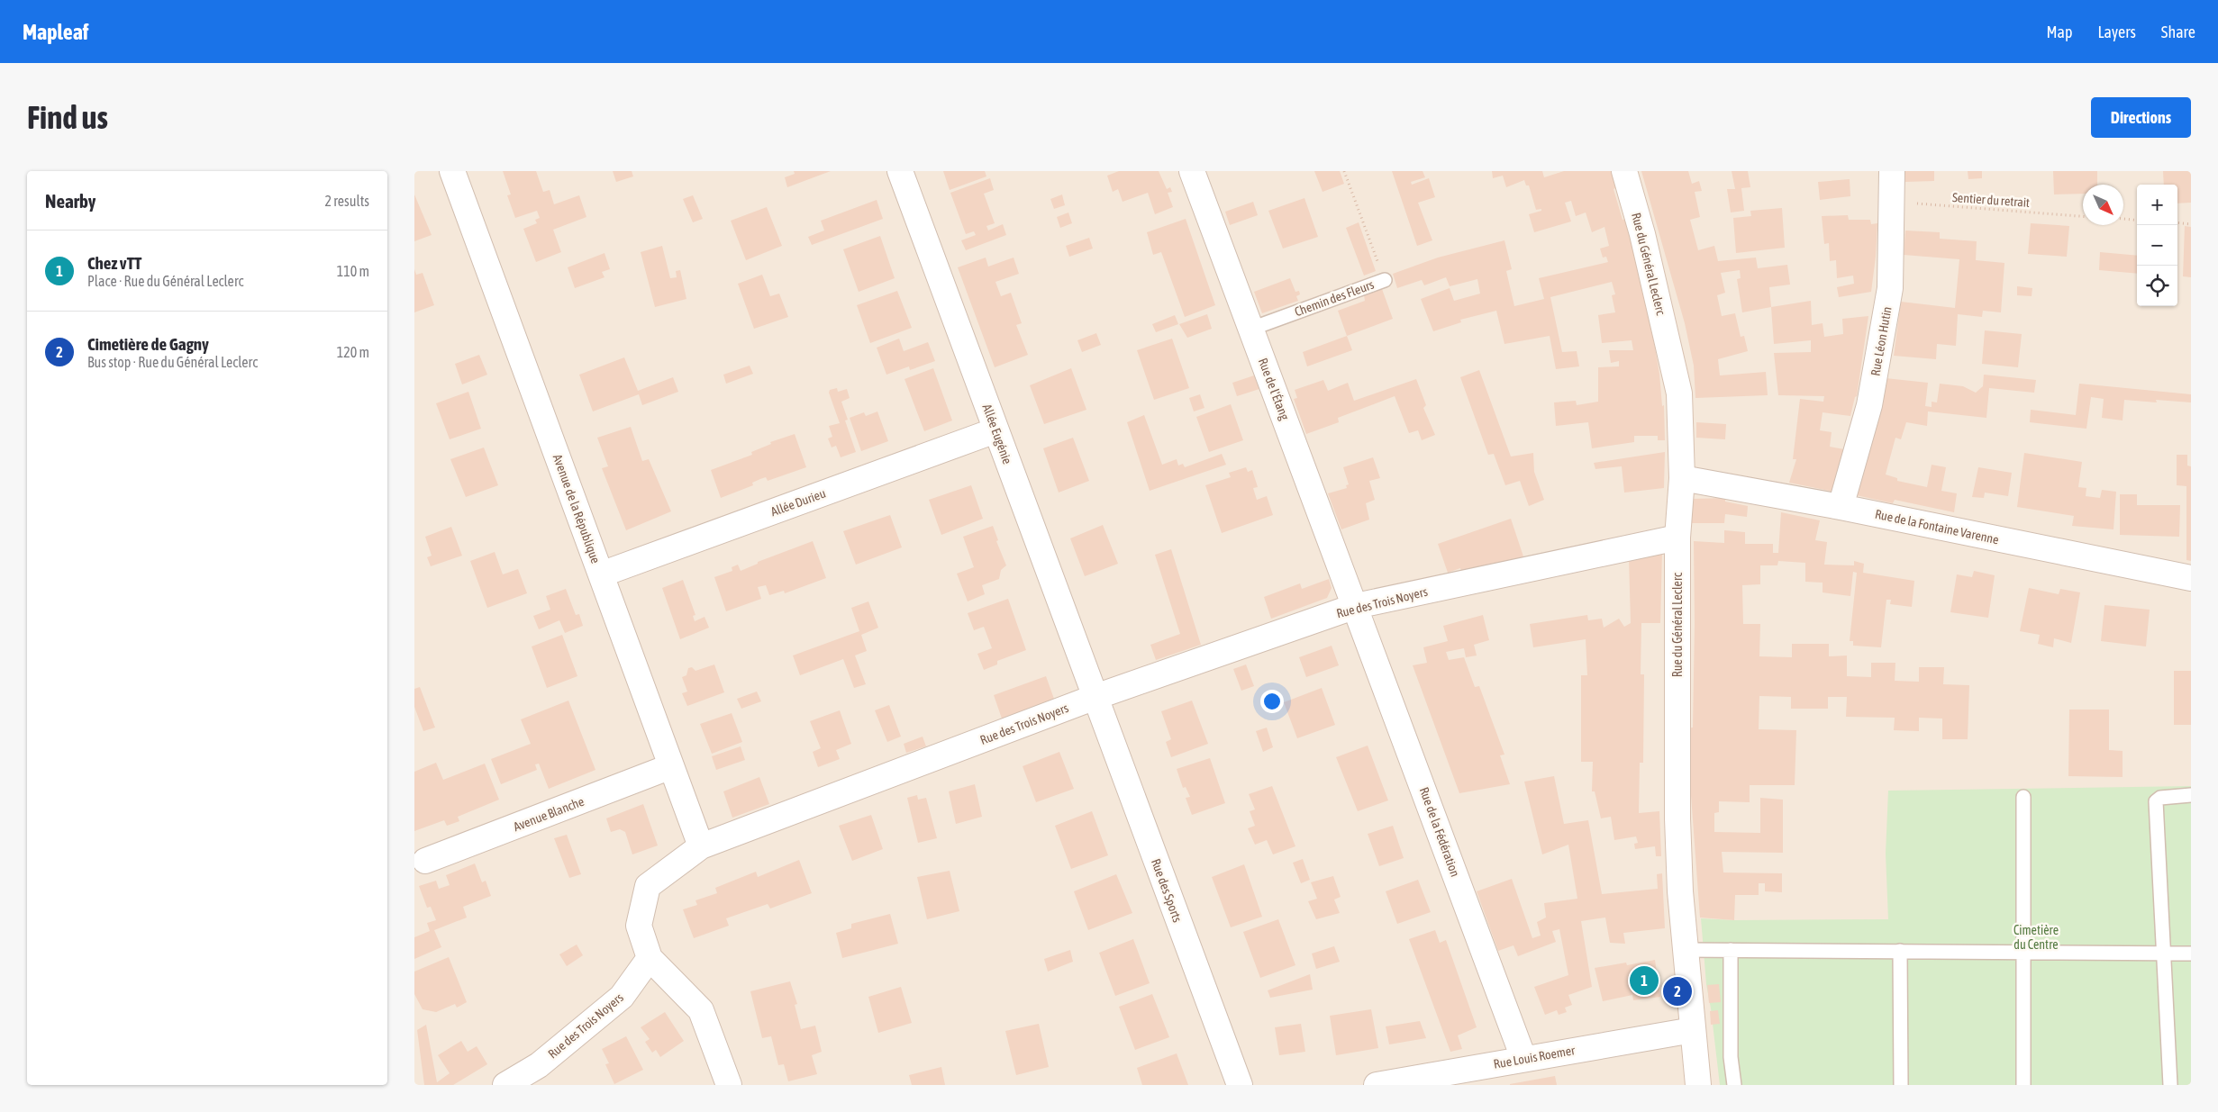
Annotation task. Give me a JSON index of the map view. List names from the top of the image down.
{
  "streets": {
    "street": [
      "Rue du Général Leclerc",
      "Rue Léon Hutin",
      "Rue de l'Étang",
      "Allée Eugénie",
      "Allée Durieu",
      "Avenue de la République",
      "Rue de la Fontaine Varenne",
      "Rue des Trois Noyers",
      "Avenue Blanche",
      "Rue de la Fédération",
      "Rue des Sports",
      "Rue Louis Roemer"
    ],
    "lane": ["Chemin des Fleurs"],
    "path": ["Sentier du retrait"]
  },
  "crossings": [
    ["Sentier du retrait", "Rue Léon Hutin"],
    ["Rue du Général Leclerc", "Rue de la Fontaine Varenne"],
    ["Rue du Général Leclerc", "Rue des Trois Noyers"],
    ["Rue du Général Leclerc", "Rue Louis Roemer"],
    ["Chemin des Fleurs", "Rue de l'Étang"],
    ["Rue Léon Hutin", "Rue de la Fontaine Varenne"],
    ["Rue de l'Étang", "Rue des Trois Noyers"],
    ["Rue de l'Étang", "Rue de la Fédération"],
    ["Allée Eugénie", "Allée Durieu"],
    ["Allée Eugénie", "Rue des Trois Noyers"],
    ["Allée Eugénie", "Rue des Sports"],
    ["Allée Durieu", "Avenue de la République"],
    ["Avenue de la République", "Rue des Trois Noyers"],
    ["Avenue de la République", "Avenue Blanche"],
    ["Rue des Trois Noyers", "Rue de la Fédération"],
    ["Rue des Trois Noyers", "Rue des Sports"],
    ["Rue de la Fédération", "Rue Louis Roemer"]
  ],
  "parks": ["Cimetière du Centre"],
  "north": "bottom right",
  "page": {
    "header": "Mapleaf",
    "nav": ["Map", "Layers", "Share"],
    "buttons": "Directions",
    "title": "Find us",
    "heading": ["Nearby", "2 results"],
    "map_buttons": ["+", "−"],
    "list": [
      {
        "mark": "1",
        "name": "Chez vTT",
        "note": "Place · Rue du Général Leclerc",
        "value": "110 m"
      },
      {
        "mark": "2",
        "name": "Cimetière de Gagny",
        "note": "Bus stop · Rue du Général Leclerc",
        "value": "120 m"
      }
    ],
    "pins": ["1", "2"]
  }
}
